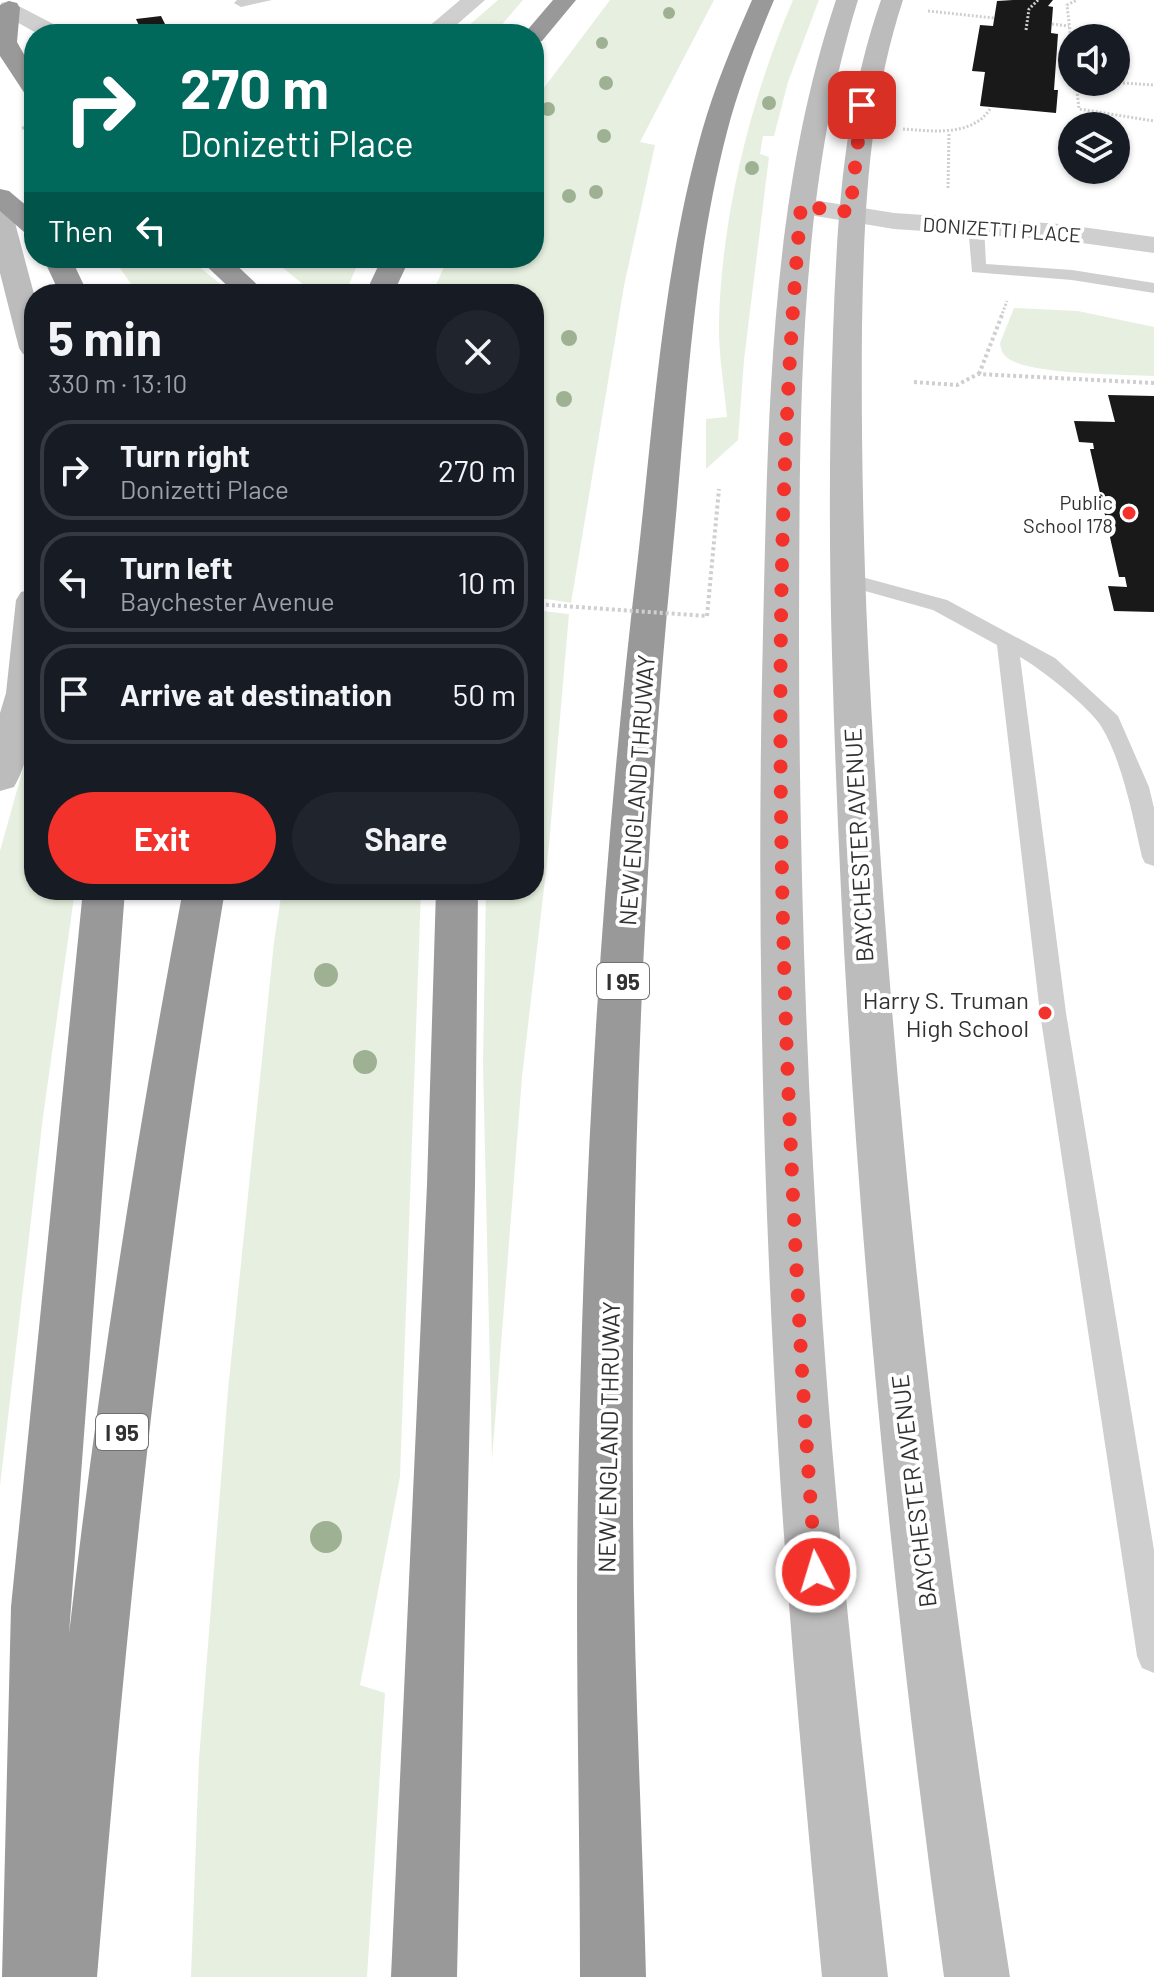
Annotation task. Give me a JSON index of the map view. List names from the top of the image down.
{
  "streets": {
    "highway": ["NEW ENGLAND THRUWAY", "I 95"],
    "main road": ["BAYCHESTER AVENUE"],
    "street": ["DONIZETTI PLACE"]
  },
  "crossings": [
    ["DONIZETTI PLACE", "BAYCHESTER AVENUE"]
  ],
  "places": ["Public School 178", "Harry S. Truman High School"],
  "page": {
    "turn": ["270 m", "Donizetti Place"],
    "then": "Then",
    "heading": ["5 min", "330 m · 13:10"],
    "list": [
      {
        "name": "Turn right",
        "note": "Donizetti Place",
        "value": "270 m"
      },
      {
        "name": "Turn left",
        "note": "Baychester Avenue",
        "value": "10 m"
      },
      {
        "name": "Arrive at destination",
        "value": "50 m"
      }
    ],
    "buttons": ["Exit", "Share"]
  }
}
